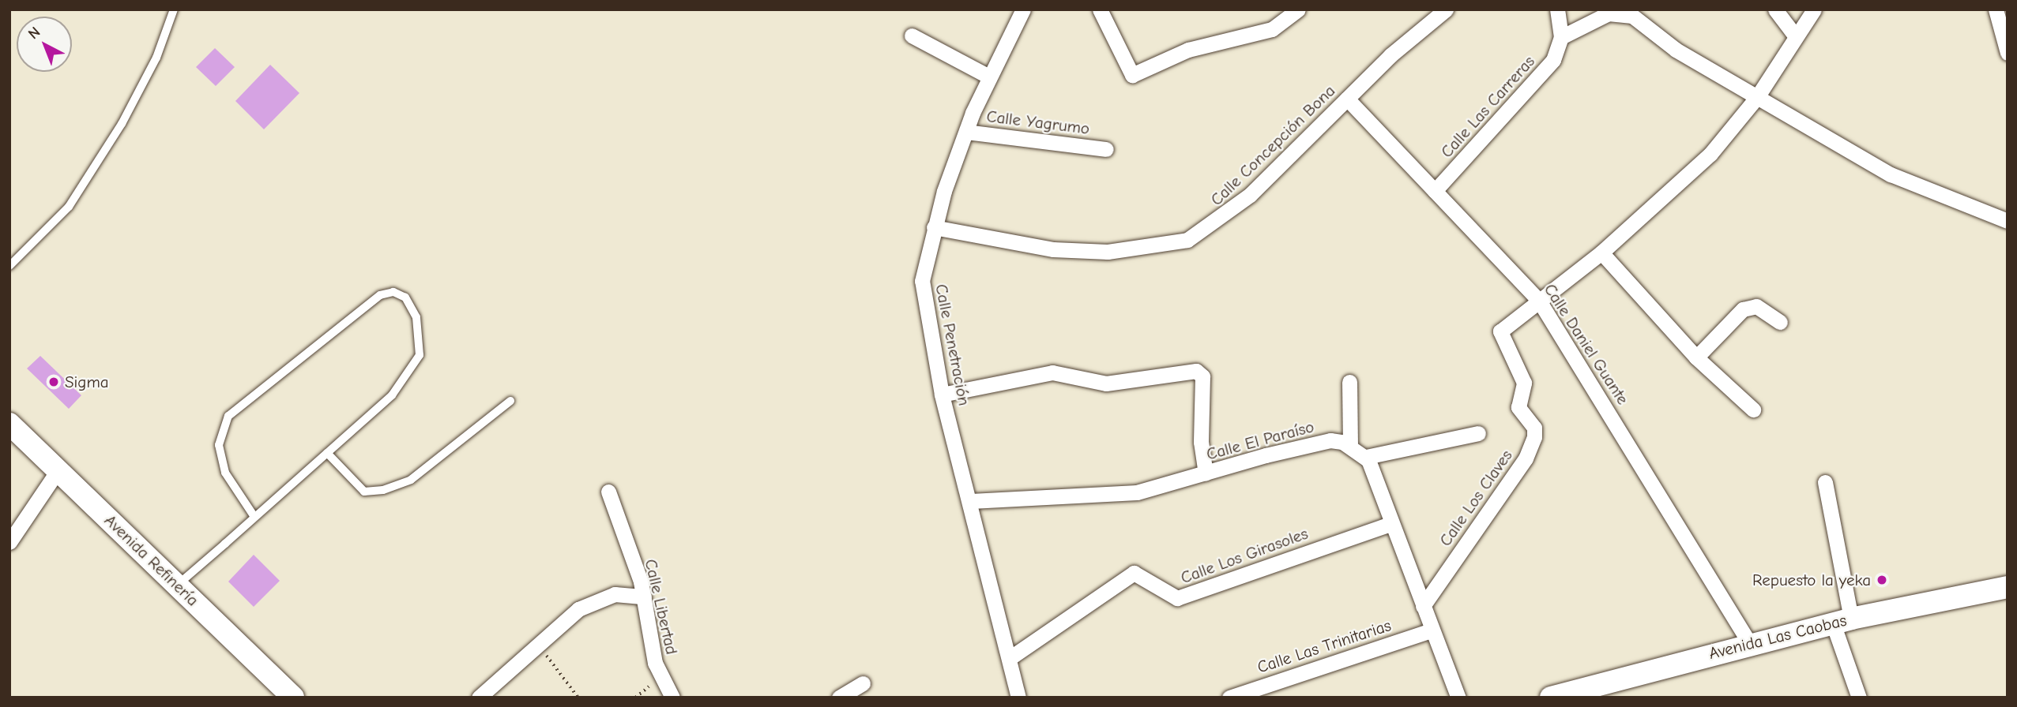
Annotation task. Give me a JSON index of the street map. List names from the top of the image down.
{
  "streets": {
    "street": [
      "Calle Las Carreras",
      "Calle Yagrumo",
      "Calle Concepción Bona",
      "Calle Daniel Guante",
      "Calle Penetración",
      "Calle El Paraíso",
      "Calle Los Claves",
      "Calle Los Girasoles",
      "Avenida Refinería",
      "Calle Libertad",
      "Avenida Las Caobas",
      "Calle Las Trinitarias"
    ]
  },
  "crossings": [
    ["Calle Las Carreras", "Calle Daniel Guante"],
    ["Calle Yagrumo", "Calle Penetración"],
    ["Calle Concepción Bona", "Calle Daniel Guante"],
    ["Calle Concepción Bona", "Calle Penetración"],
    ["Calle Daniel Guante", "Calle Los Claves"],
    ["Calle Daniel Guante", "Avenida Las Caobas"],
    ["Calle Penetración", "Calle El Paraíso"],
    ["Calle Penetración", "Calle Los Girasoles"]
  ],
  "places": ["Sigma", "Repuesto la yeka"],
  "north": "top left"
}
